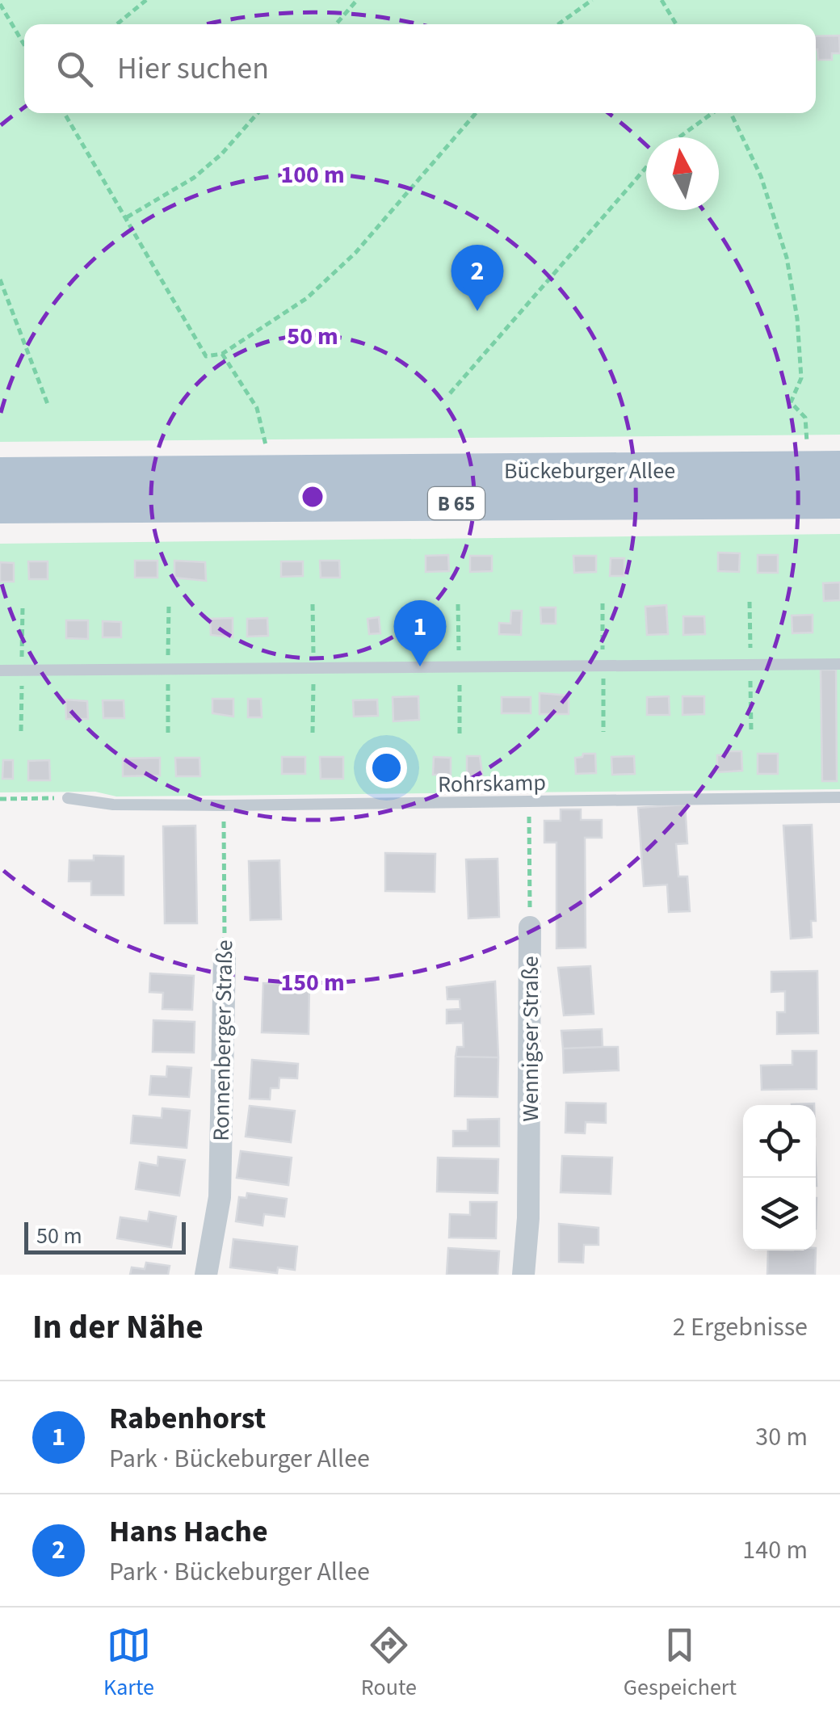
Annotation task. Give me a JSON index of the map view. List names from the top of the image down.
{
  "streets": {
    "main road": ["Bückeburger Allee", "B 65"],
    "street": ["Wennigser Straße", "Ronnenberger Straße"],
    "lane": ["Rohrskamp"]
  },
  "crossings": [
    ["Rohrskamp", "Wennigser Straße"],
    ["Rohrskamp", "Ronnenberger Straße"]
  ],
  "scale_bar": "50 m",
  "north": "top",
  "page": {
    "search": "Hier suchen",
    "pins": ["2", "1"],
    "scale": "50 m",
    "heading": ["In der Nähe", "2 Ergebnisse"],
    "list": [
      {
        "mark": "1",
        "name": "Rabenhorst",
        "note": "Park · Bückeburger Allee",
        "value": "30 m"
      },
      {
        "mark": "2",
        "name": "Hans Hache",
        "note": "Park · Bückeburger Allee",
        "value": "140 m"
      }
    ],
    "nav": ["Karte", "Route", "Gespeichert"]
  },
  "rings": ["100 m", "50 m", "150 m"]
}
